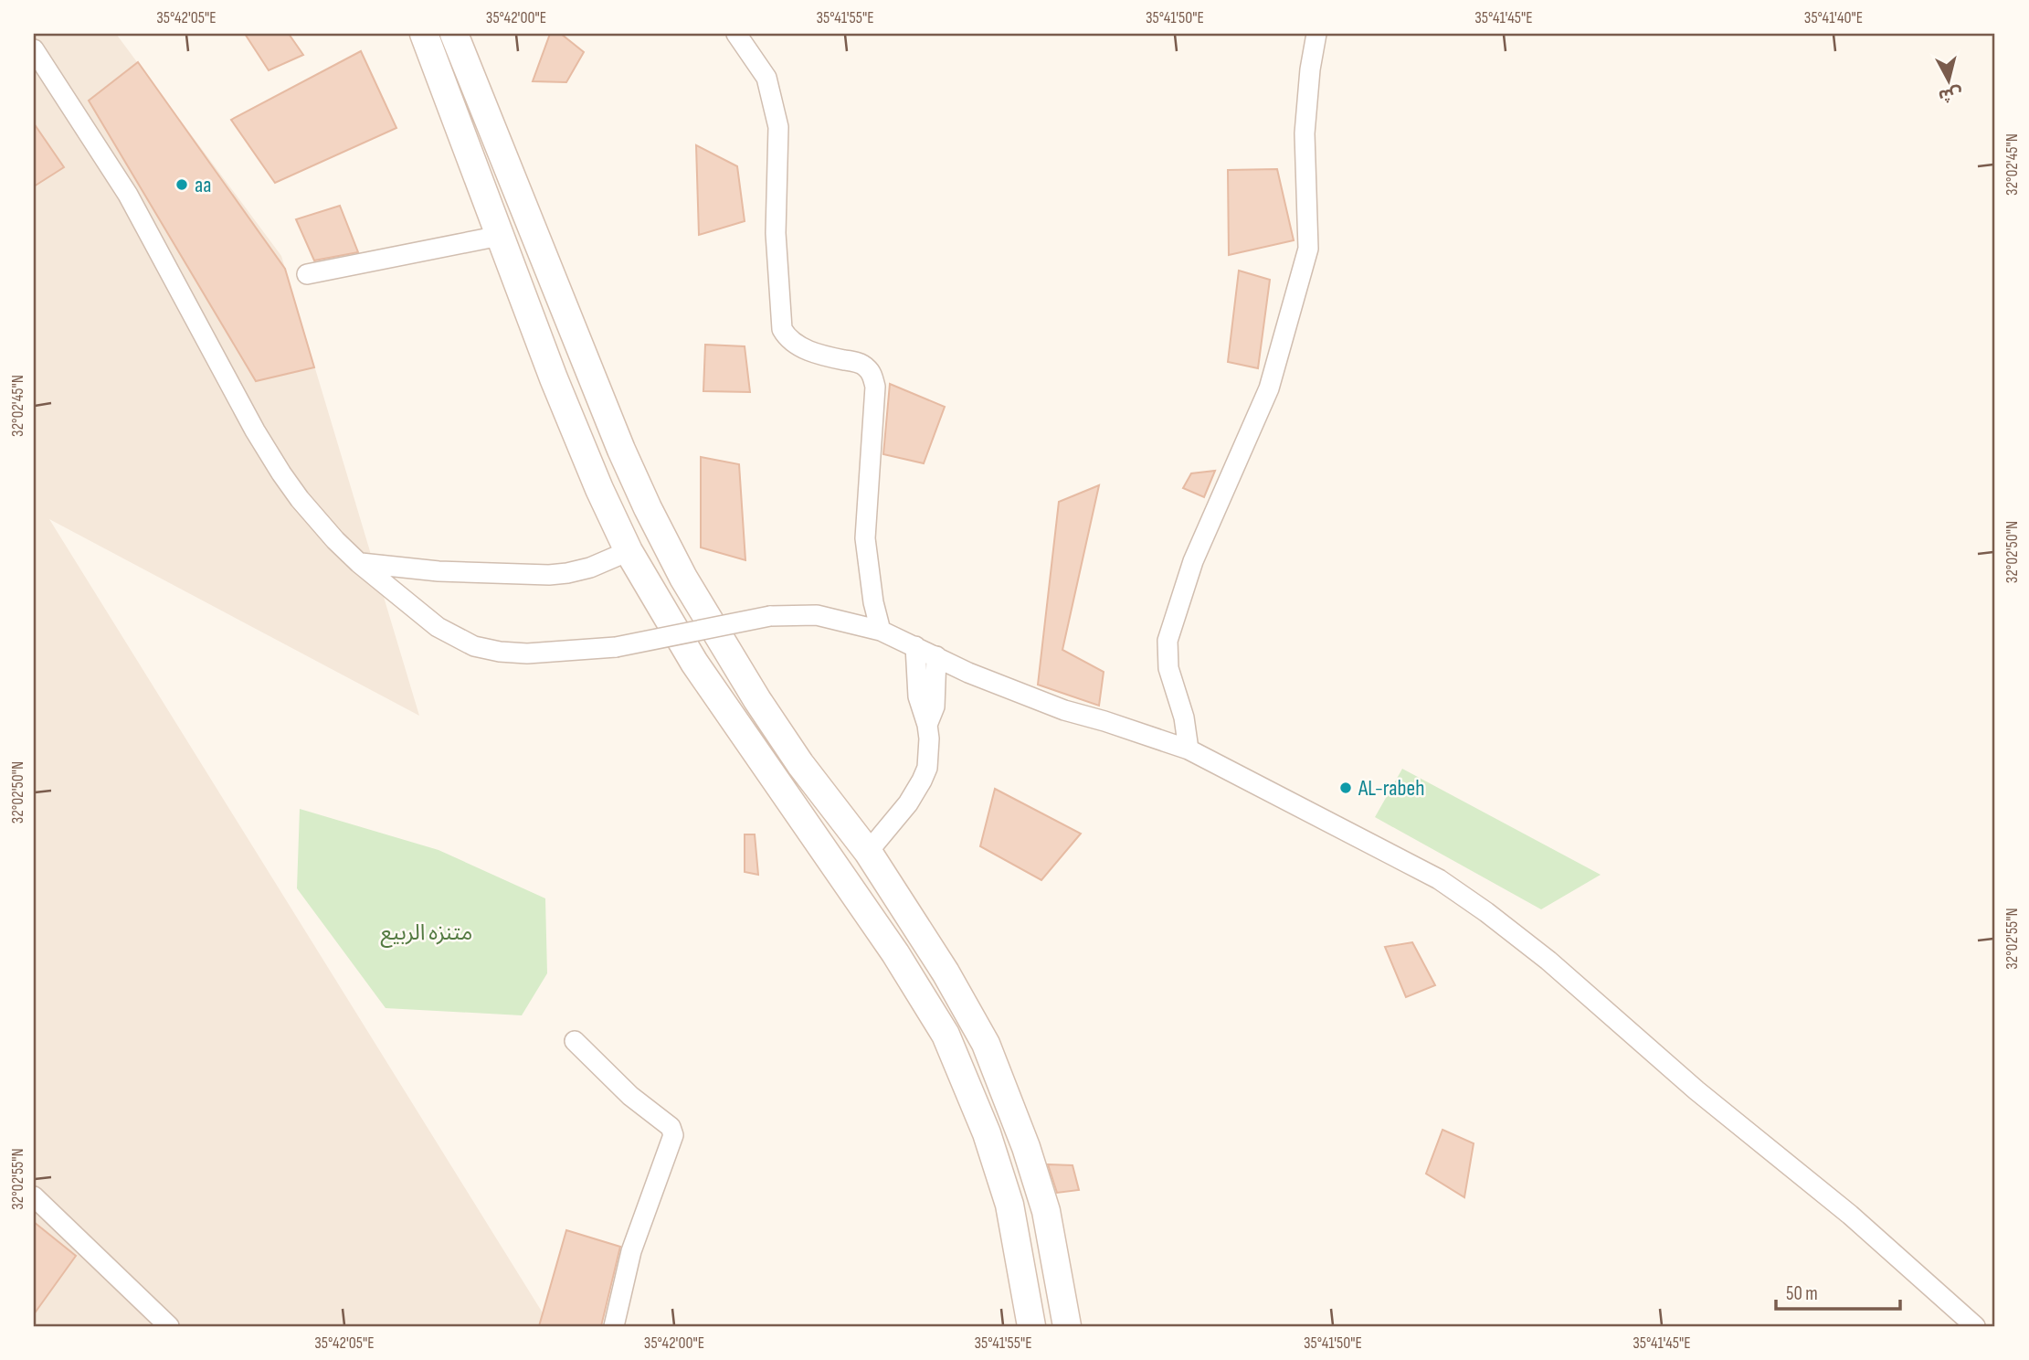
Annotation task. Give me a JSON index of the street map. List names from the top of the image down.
{
  "parks": ["متنزه الربيع"],
  "places": ["aa", "AL-rabeh"],
  "scale_bar": "50 m",
  "north": "bottom",
  "coordinates": [
    "35°42'05\"E",
    "35°42'00\"E",
    "35°41'55\"E",
    "35°41'50\"E",
    "35°41'45\"E",
    "35°41'40\"E",
    "32°02'45\"N",
    "32°02'50\"N",
    "32°02'55\"N"
  ]
}
